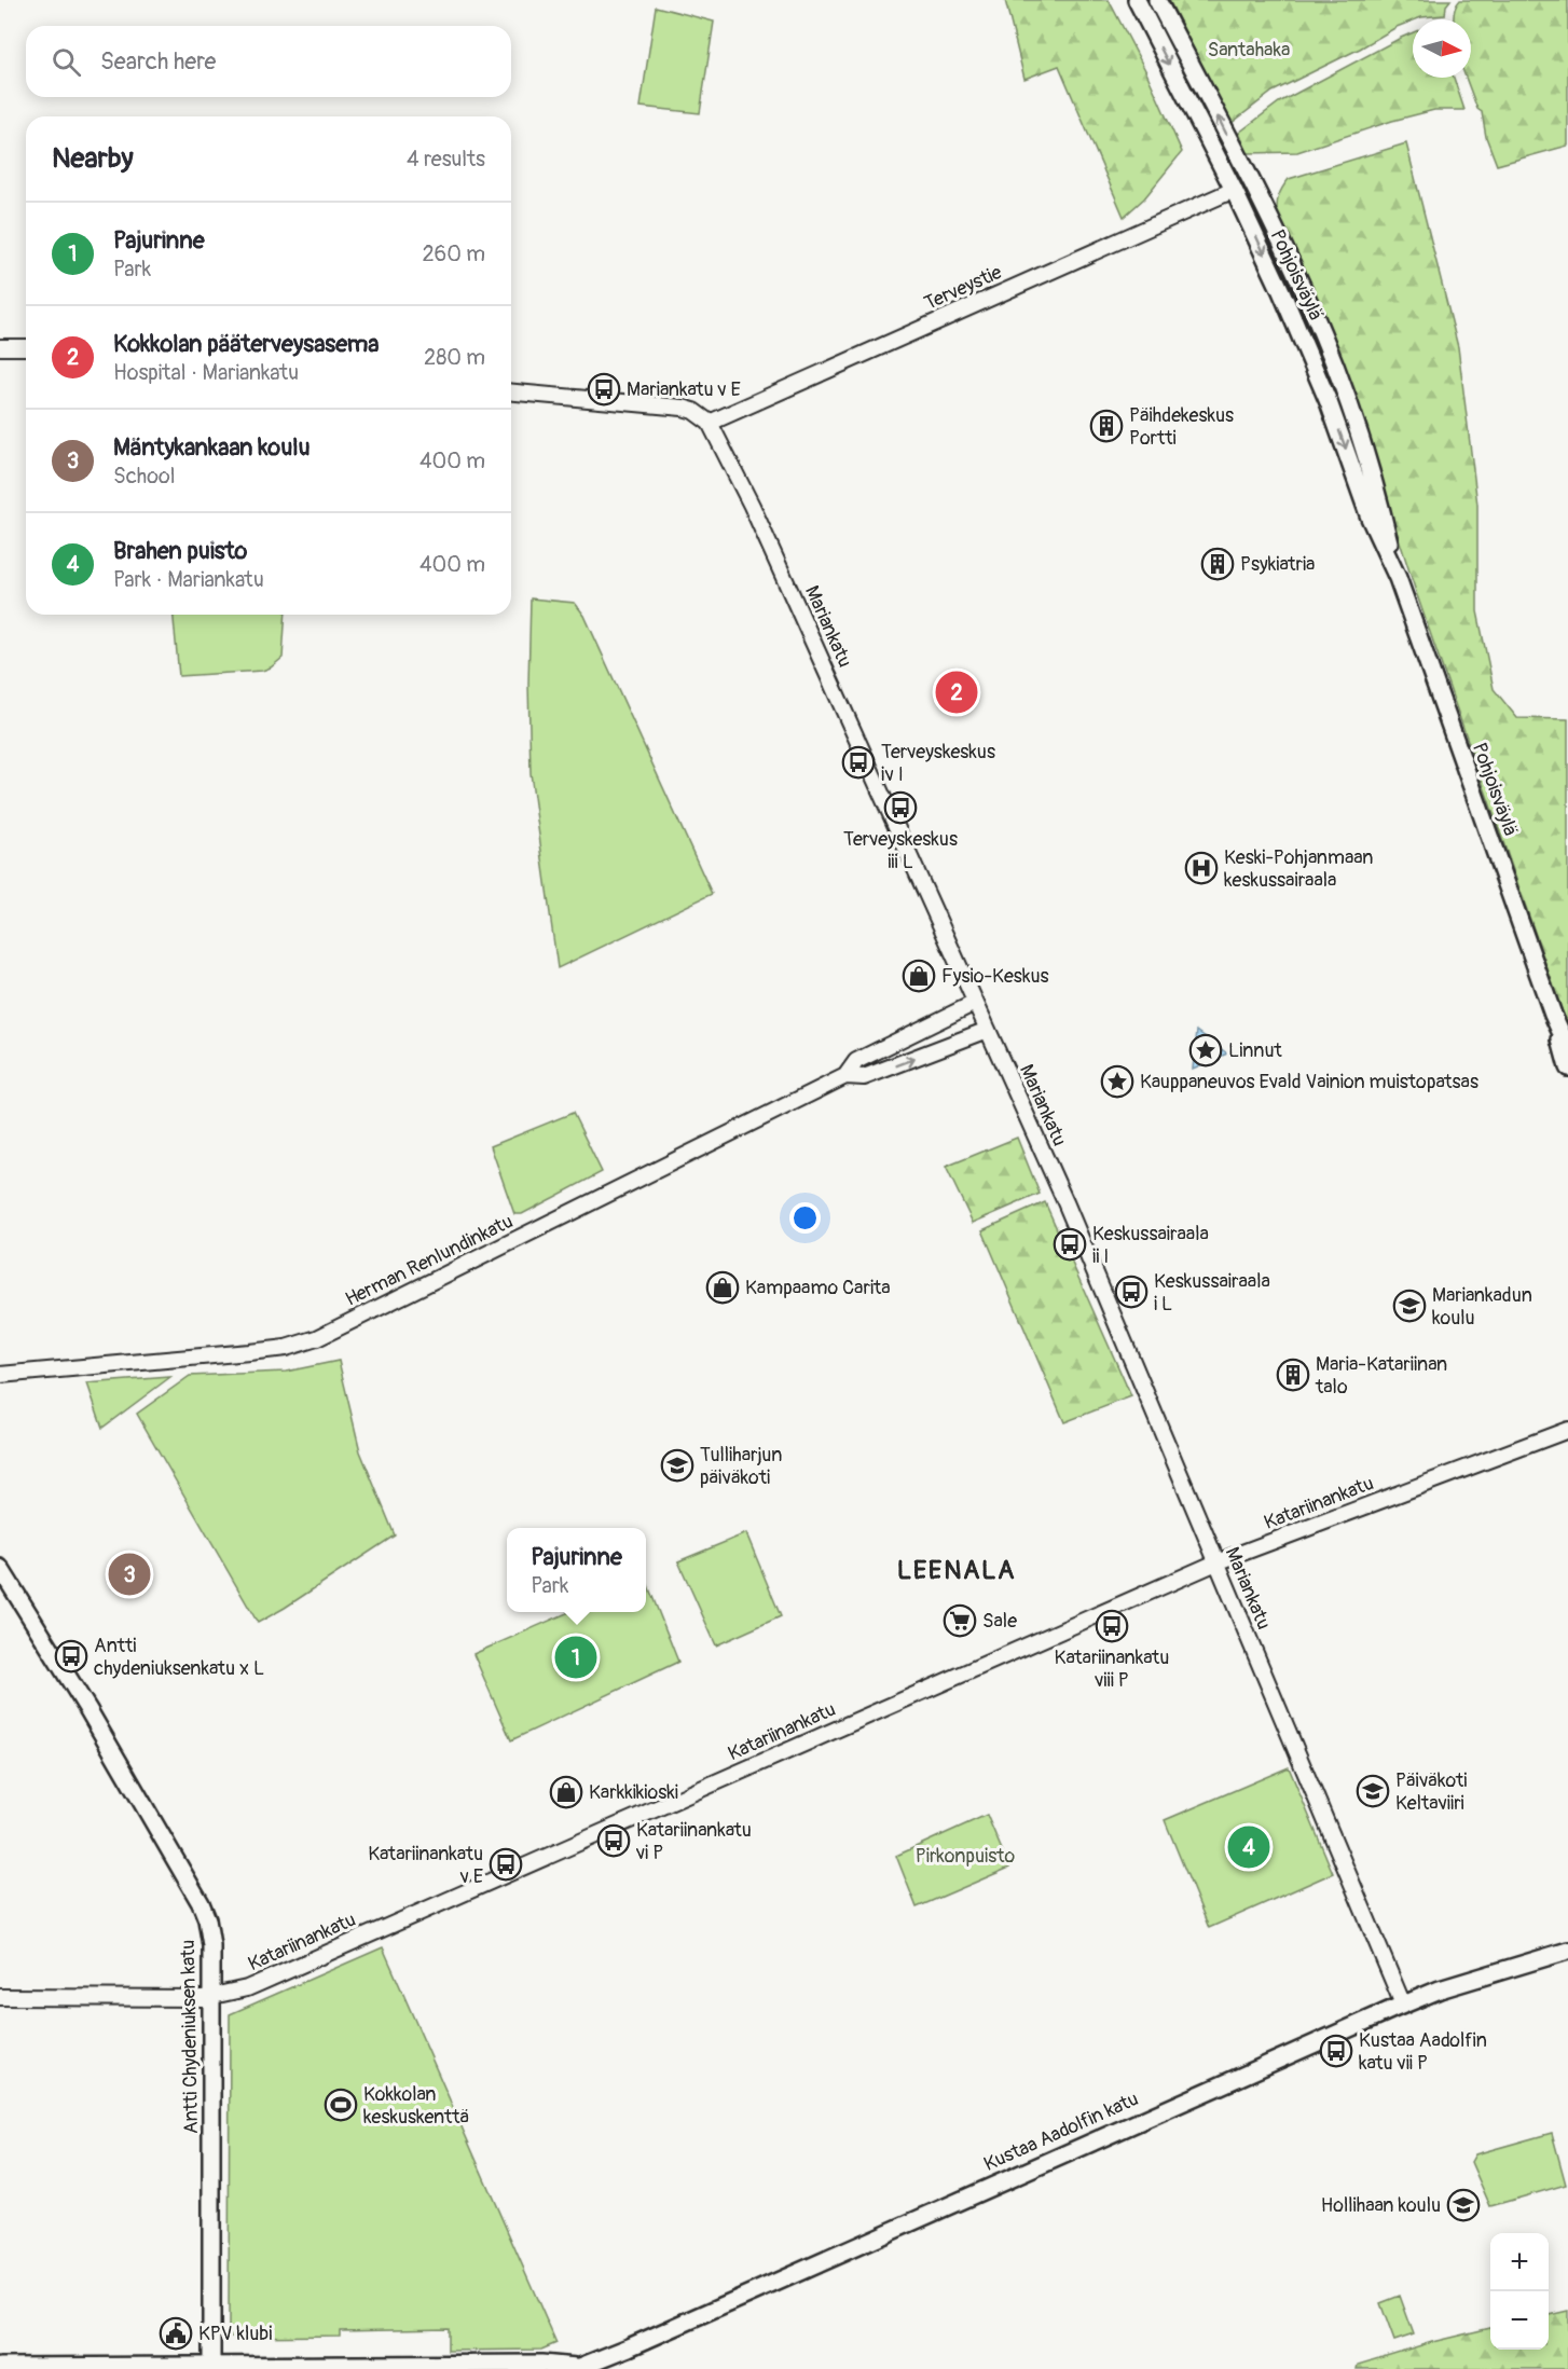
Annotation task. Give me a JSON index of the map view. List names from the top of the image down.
{
  "streets": {
    "main road": ["Pohjoisväylä", "Antti Chydeniuksen katu", "Kustaa Aadolfin katu"],
    "street": [
      "Terveystie",
      "Mariankatu",
      "Herman Renlundinkatu",
      "Katariinankatu"
    ]
  },
  "crossings": [
    ["Pohjoisväylä", "Terveystie"],
    ["Terveystie", "Mariankatu"],
    ["Mariankatu", "Herman Renlundinkatu"],
    ["Mariankatu", "Katariinankatu"],
    ["Mariankatu", "Kustaa Aadolfin katu"],
    ["Katariinankatu", "Antti Chydeniuksen katu"],
    ["Antti Chydeniuksen katu", "Kustaa Aadolfin katu"]
  ],
  "districts": ["LEENALA"],
  "parks": ["Santahaka", "Pirkonpuisto"],
  "places": {
    "bus stop": [
      "Mariankatu v E",
      "Terveyskeskus iv I",
      "Terveyskeskus iii L",
      "Keskussairaala ii I",
      "Keskussairaala i L",
      "Katariinankatu viii P",
      "Antti chydeniuksenkatu x L",
      "Katariinankatu vi P",
      "Katariinankatu v E",
      "Kustaa Aadolfin katu vii P"
    ],
    "building": ["Päihdekeskus Portti", "Psykiatria", "Maria-Katariinan talo"],
    "hospital": ["Keski-Pohjanmaan keskussairaala"],
    "shop": ["Fysio-Keskus", "Kampaamo Carita", "Karkkikioski"],
    "place": ["Linnut", "Kauppaneuvos Evald Vainion muistopatsas"],
    "school or university": [
      "Mariankadun koulu",
      "Tulliharjun päiväkoti",
      "Päiväkoti Keltaviiri",
      "Hollihaan koulu"
    ],
    "supermarket": ["Sale"],
    "sports": ["Kokkolan keskuskenttä"],
    "public building": ["KPV klubi"]
  },
  "north": "right",
  "page": {
    "search": "Search here",
    "heading": ["Nearby", "4 results"],
    "list": [
      {
        "mark": "1",
        "name": "Pajurinne",
        "note": "Park",
        "value": "260 m"
      },
      {
        "mark": "2",
        "name": "Kokkolan pääterveysasema",
        "note": "Hospital · Mariankatu",
        "value": "280 m"
      },
      {
        "mark": "3",
        "name": "Mäntykankaan koulu",
        "note": "School",
        "value": "400 m"
      },
      {
        "mark": "4",
        "name": "Brahen puisto",
        "note": "Park · Mariankatu",
        "value": "400 m"
      }
    ],
    "pins": [
      "2",
      "3",
      "1",
      "4"
    ],
    "popup": ["Pajurinne", "Park"],
    "map_buttons": ["+", "−"]
  }
}
